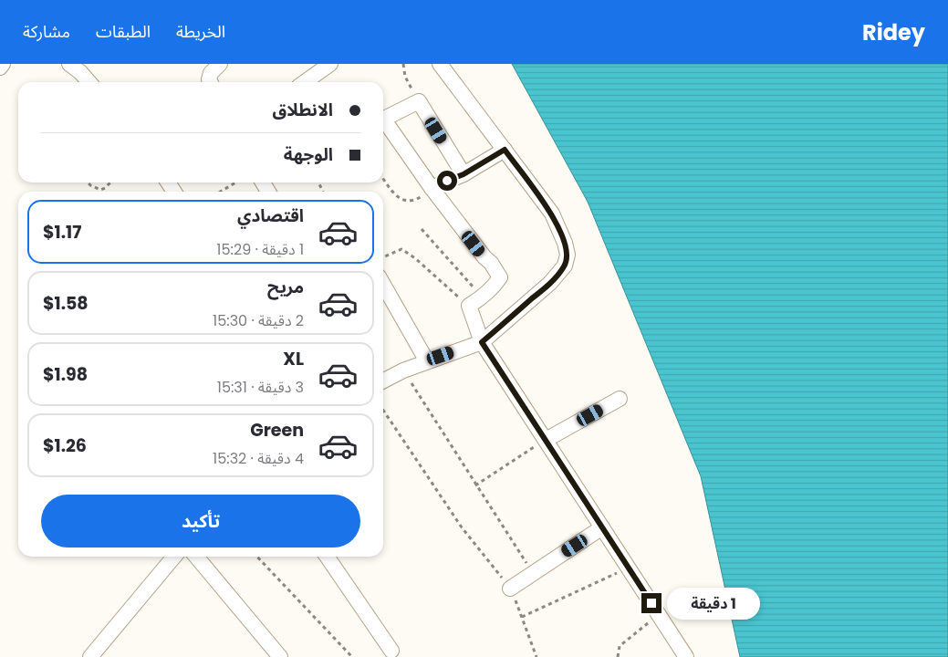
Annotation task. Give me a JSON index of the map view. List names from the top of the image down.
{
  "page": {
    "header": "Ridey",
    "nav": ["الخريطة", "الطبقات", "مشاركة"],
    "banner": ["الانطلاق", "الوجهة"],
    "list": [
      {
        "name": "اقتصادي",
        "note": "1 دقيقة · 15:29",
        "value": "$1.17"
      },
      {
        "name": "مريح",
        "note": "2 دقيقة · 15:30",
        "value": "$1.58"
      },
      {
        "name": "XL",
        "note": "3 دقيقة · 15:31",
        "value": "$1.98"
      },
      {
        "name": "Green",
        "note": "4 دقيقة · 15:32",
        "value": "$1.26"
      }
    ],
    "buttons": "تأكيد",
    "bubble": "1 دقيقة"
  }
}
